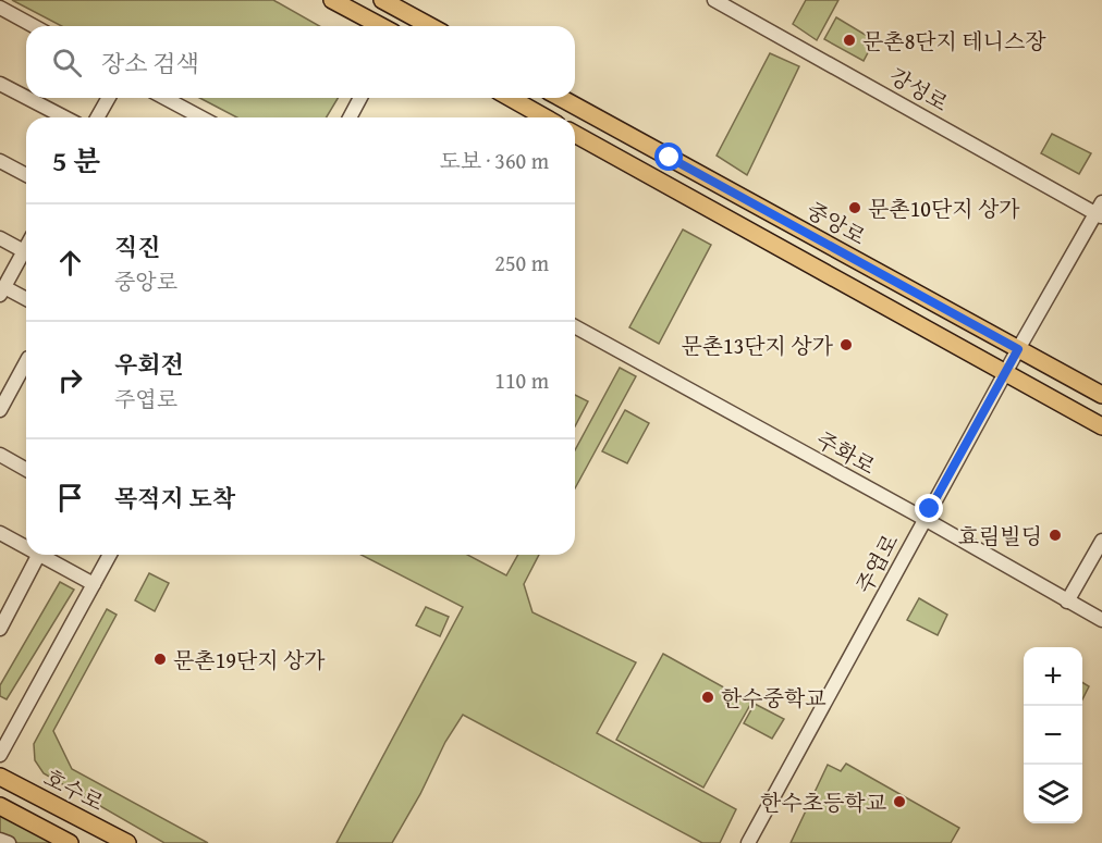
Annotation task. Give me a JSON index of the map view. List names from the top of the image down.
{
  "streets": {
    "main road": ["중앙로", "호수로"],
    "street": ["강성로", "주화로", "주엽로"]
  },
  "crossings": [
    ["강성로", "주엽로"],
    ["중앙로", "주엽로"],
    ["주화로", "주엽로"]
  ],
  "places": [
    "문촌8단지 테니스장",
    "문촌10단지 상가",
    "문촌13단지 상가",
    "효림빌딩",
    "문촌19단지 상가",
    "한수중학교",
    "한수초등학교"
  ],
  "page": {
    "search": "장소 검색",
    "heading": ["5 분", "도보 · 360 m"],
    "list": [
      ["직진", "중앙로", "250 m"],
      ["우회전", "주엽로", "110 m"],
      "목적지 도착"
    ],
    "map_buttons": ["+", "−"]
  }
}
